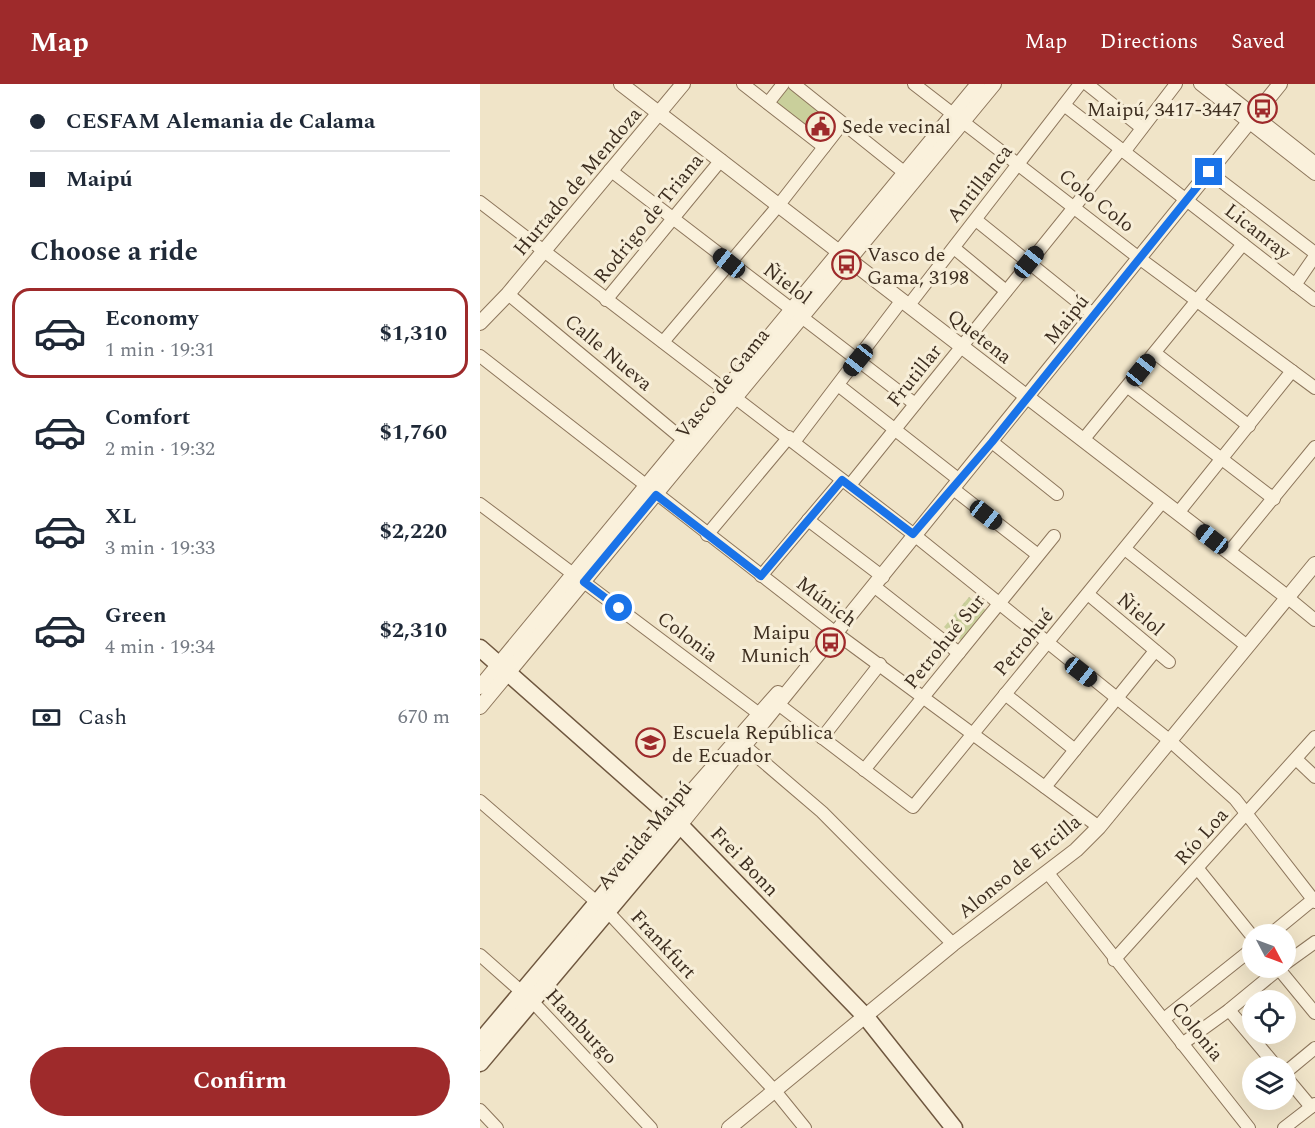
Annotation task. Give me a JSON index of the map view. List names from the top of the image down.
{
  "streets": {
    "main road": ["Avenida Maipú", "Frei Bonn"],
    "street": [
      "Hurtado de Mendoza",
      "Antillanca",
      "Colo Colo",
      "Rodrigo de Triana",
      "Licanray",
      "Ñielol",
      "Maipú",
      "Quetena",
      "Calle Nueva",
      "Frutillar",
      "Vasco de Gama",
      "Múnich",
      "Colonia",
      "Petrohué Sur",
      "Petrohué",
      "Río Loa",
      "Alonso de Ercilla",
      "Frankfurt",
      "Hamburgo"
    ]
  },
  "crossings": [
    ["Hurtado de Mendoza", "Ñielol"],
    ["Hurtado de Mendoza", "Quetena"],
    ["Hurtado de Mendoza", "Calle Nueva"],
    ["Antillanca", "Colo Colo"],
    ["Antillanca", "Licanray"],
    ["Antillanca", "Ñielol"],
    ["Antillanca", "Quetena"],
    ["Antillanca", "Múnich"],
    ["Colo Colo", "Maipú"],
    ["Colo Colo", "Frutillar"],
    ["Colo Colo", "Vasco de Gama"],
    ["Rodrigo de Triana", "Ñielol"],
    ["Rodrigo de Triana", "Quetena"],
    ["Licanray", "Maipú"],
    ["Licanray", "Frutillar"],
    ["Ñielol", "Frutillar"],
    ["Ñielol", "Vasco de Gama"],
    ["Ñielol", "Petrohué"],
    ["Maipú", "Quetena"],
    ["Maipú", "Múnich"],
    ["Maipú", "Avenida Maipú"],
    ["Quetena", "Frutillar"],
    ["Quetena", "Vasco de Gama"],
    ["Quetena", "Petrohué"],
    ["Quetena", "Alonso de Ercilla"],
    ["Calle Nueva", "Vasco de Gama"],
    ["Frutillar", "Múnich"],
    ["Vasco de Gama", "Múnich"],
    ["Vasco de Gama", "Colonia"],
    ["Vasco de Gama", "Frei Bonn"],
    ["Múnich", "Petrohué Sur"],
    ["Múnich", "Petrohué"],
    ["Múnich", "Avenida Maipú"],
    ["Múnich", "Alonso de Ercilla"],
    ["Colonia", "Avenida Maipú"],
    ["Colonia", "Río Loa"],
    ["Colonia", "Alonso de Ercilla"],
    ["Petrohué Sur", "Petrohué"],
    ["Avenida Maipú", "Frei Bonn"],
    ["Avenida Maipú", "Frankfurt"],
    ["Avenida Maipú", "Hamburgo"],
    ["Frei Bonn", "Alonso de Ercilla"],
    ["Alonso de Ercilla", "Frankfurt"]
  ],
  "places": {
    "bus stop": ["Maipú, 3417-3447", "Vasco de Gama, 3198", "Maipu Munich"],
    "public building": ["Sede vecinal"],
    "school or university": ["Escuela República de Ecuador"]
  },
  "north": "bottom right",
  "page": {
    "header": "Map",
    "nav": ["Map", "Directions", "Saved"],
    "banner": ["CESFAM Alemania de Calama", "Maipú"],
    "heading": "Choose a ride",
    "list": [
      {
        "name": "Economy",
        "note": "1 min · 19:31",
        "value": "$1,310"
      },
      {
        "name": "Comfort",
        "note": "2 min · 19:32",
        "value": "$1,760"
      },
      {
        "name": "XL",
        "note": "3 min · 19:33",
        "value": "$2,220"
      },
      {
        "name": "Green",
        "note": "4 min · 19:34",
        "value": "$2,310"
      }
    ],
    "pay": ["Cash", "670 m"],
    "buttons": "Confirm"
  }
}
